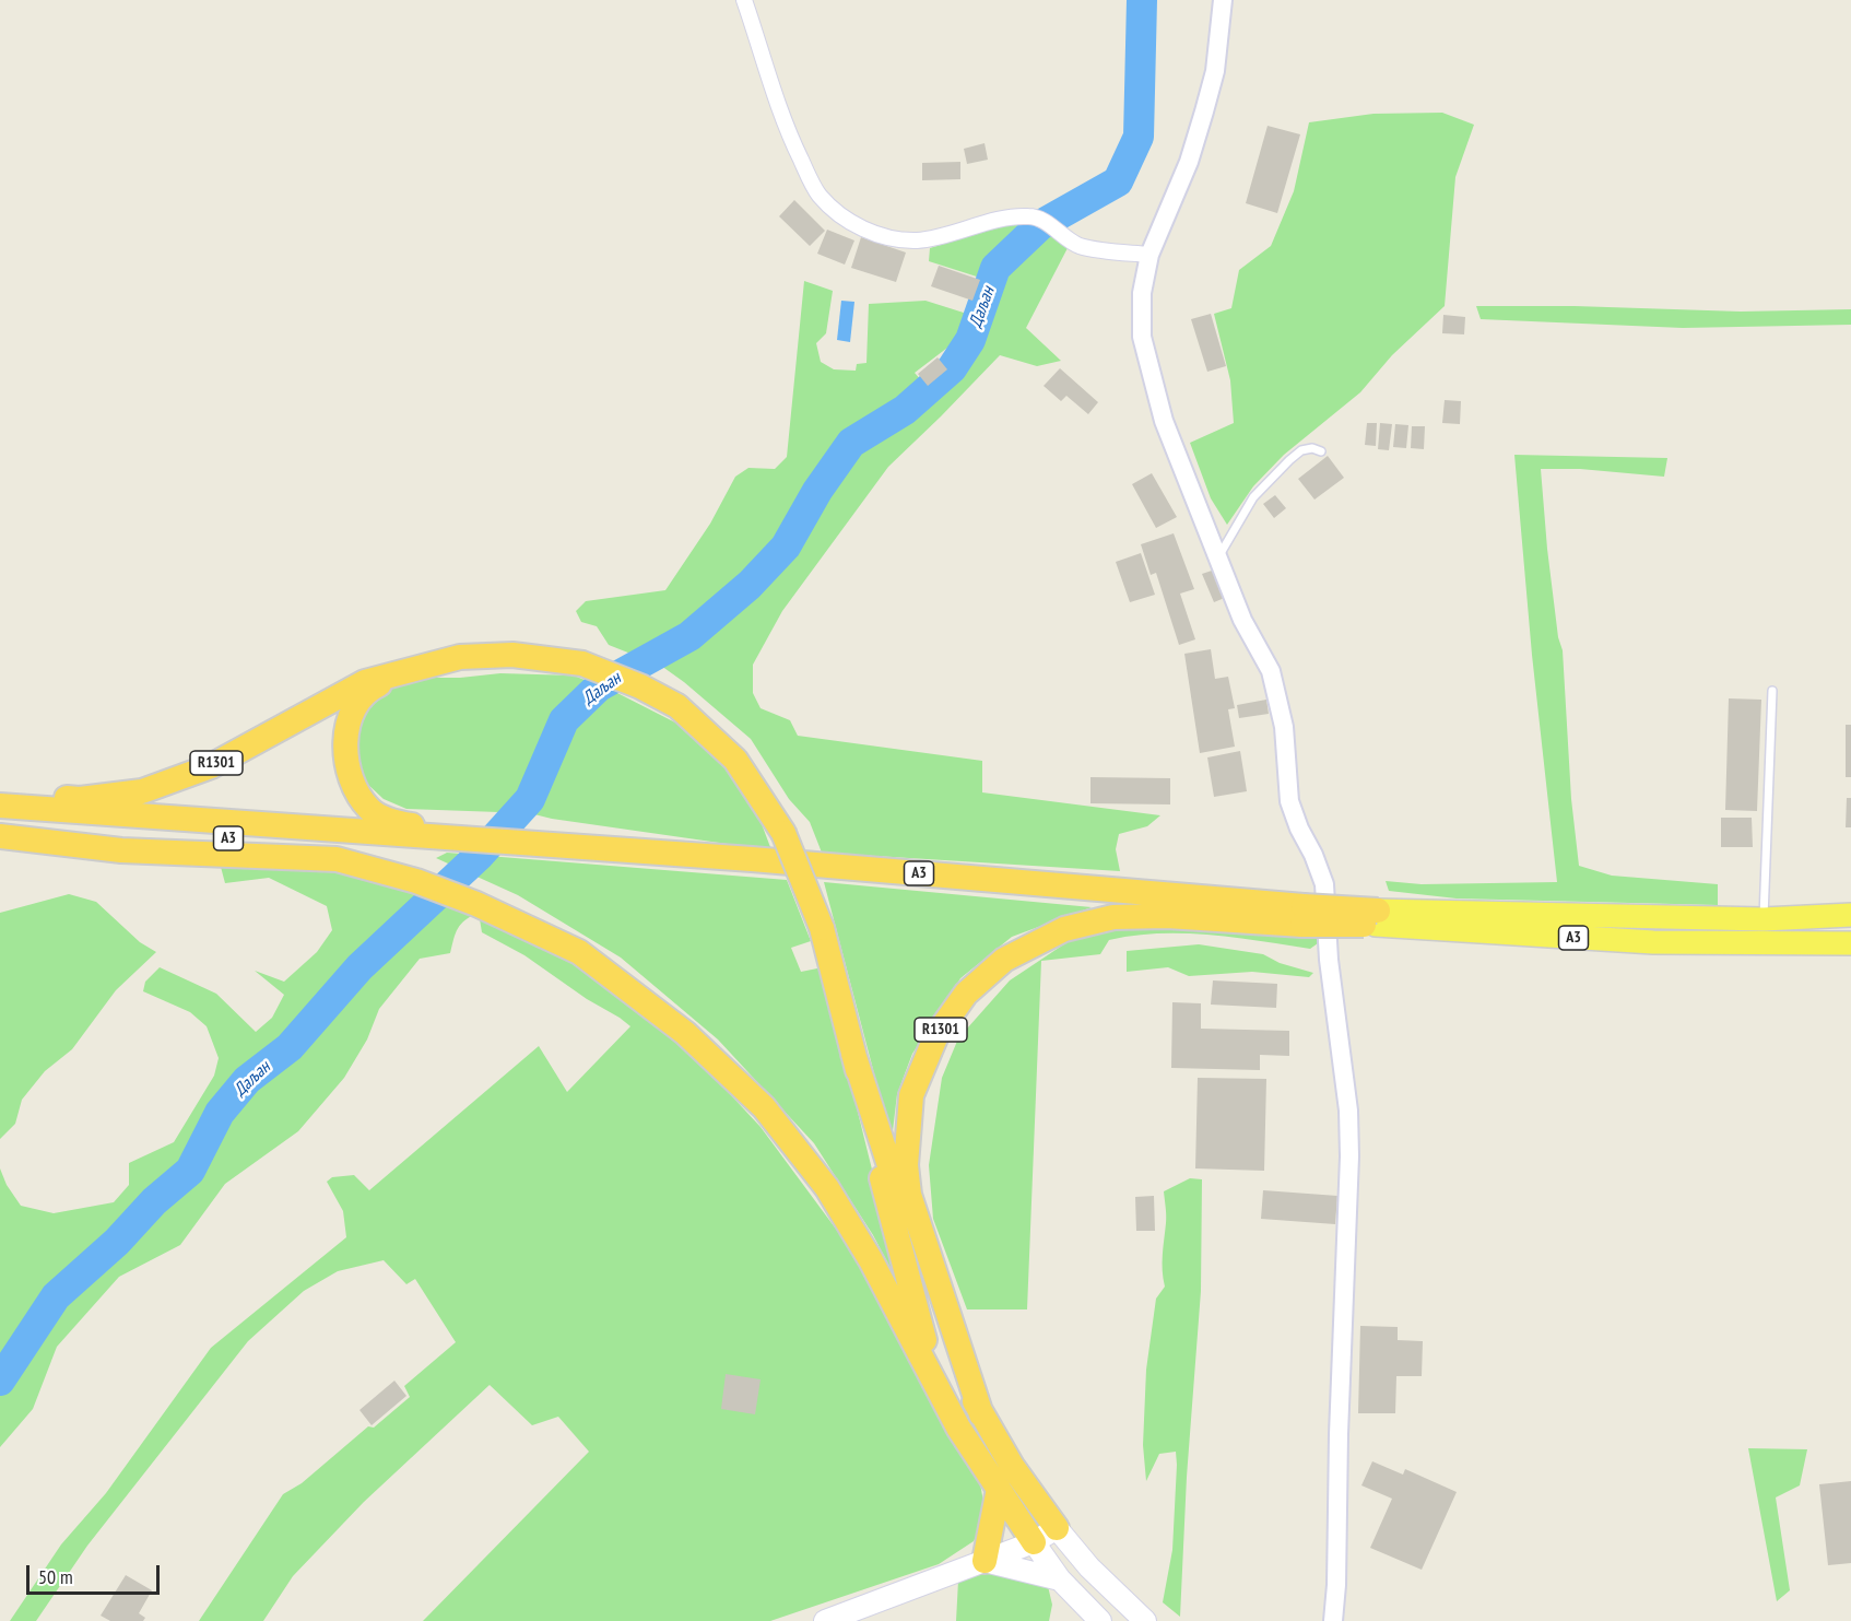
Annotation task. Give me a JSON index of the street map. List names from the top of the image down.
{
  "streets": {
    "highway": ["R1301", "A3"]
  },
  "crossings": [
    ["R1301", "A3"]
  ],
  "water": ["Даљан"],
  "scale_bar": "50 m"
}
